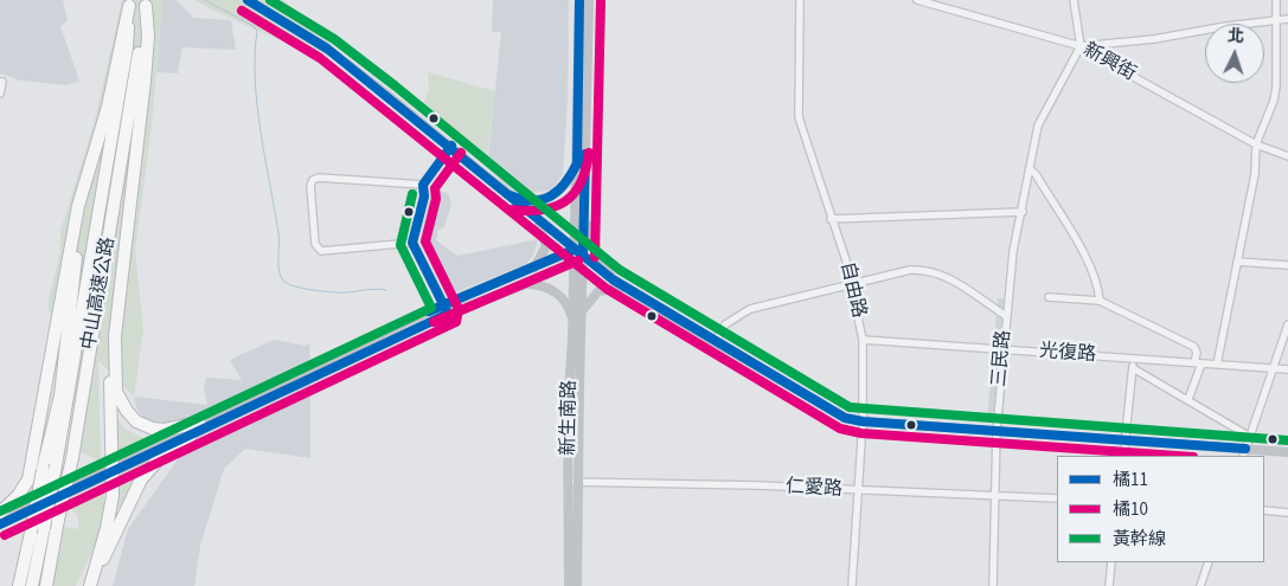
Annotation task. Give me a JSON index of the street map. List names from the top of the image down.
{
  "streets": {
    "highway": ["中山高速公路"],
    "main road": ["新生南路"],
    "street": [
      "新興街",
      "自由路",
      "光復路",
      "三民路",
      "仁愛路"
    ]
  },
  "crossings": [
    ["新興街", "三民路"],
    ["自由路", "光復路"],
    ["自由路", "仁愛路"],
    ["光復路", "三民路"],
    ["三民路", "仁愛路"],
    ["新生南路", "仁愛路"]
  ],
  "lines": ["transit line 橘11", "transit line 橘10", "transit line 黃幹線"],
  "legend": ["橘11", "橘10", "黃幹線"],
  "north": "top"
}
